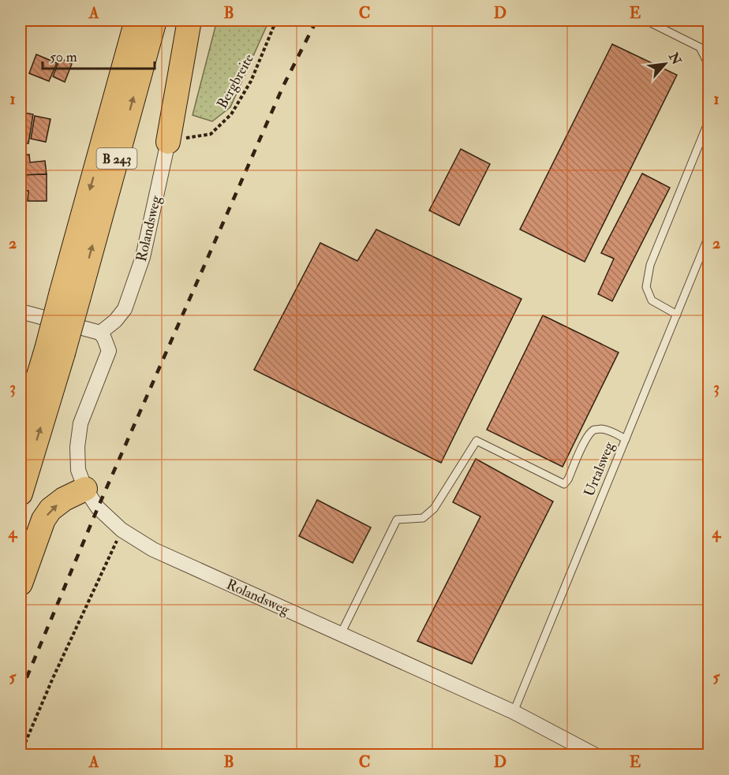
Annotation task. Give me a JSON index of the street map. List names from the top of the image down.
{
  "streets": {
    "highway": ["B 243"],
    "street": ["Rolandsweg"],
    "lane": ["Urtalsweg"],
    "path": ["Bergbreite"]
  },
  "crossings": [
    ["Bergbreite", "Rolandsweg"],
    ["Rolandsweg", "Urtalsweg"]
  ],
  "scale_bar": "50 m",
  "north": "top right",
  "grid": {
    "columns": [
      "A",
      "B",
      "C",
      "D",
      "E"
    ],
    "rows": [
      "1",
      "2",
      "3",
      "4",
      "5"
    ]
  }
}
